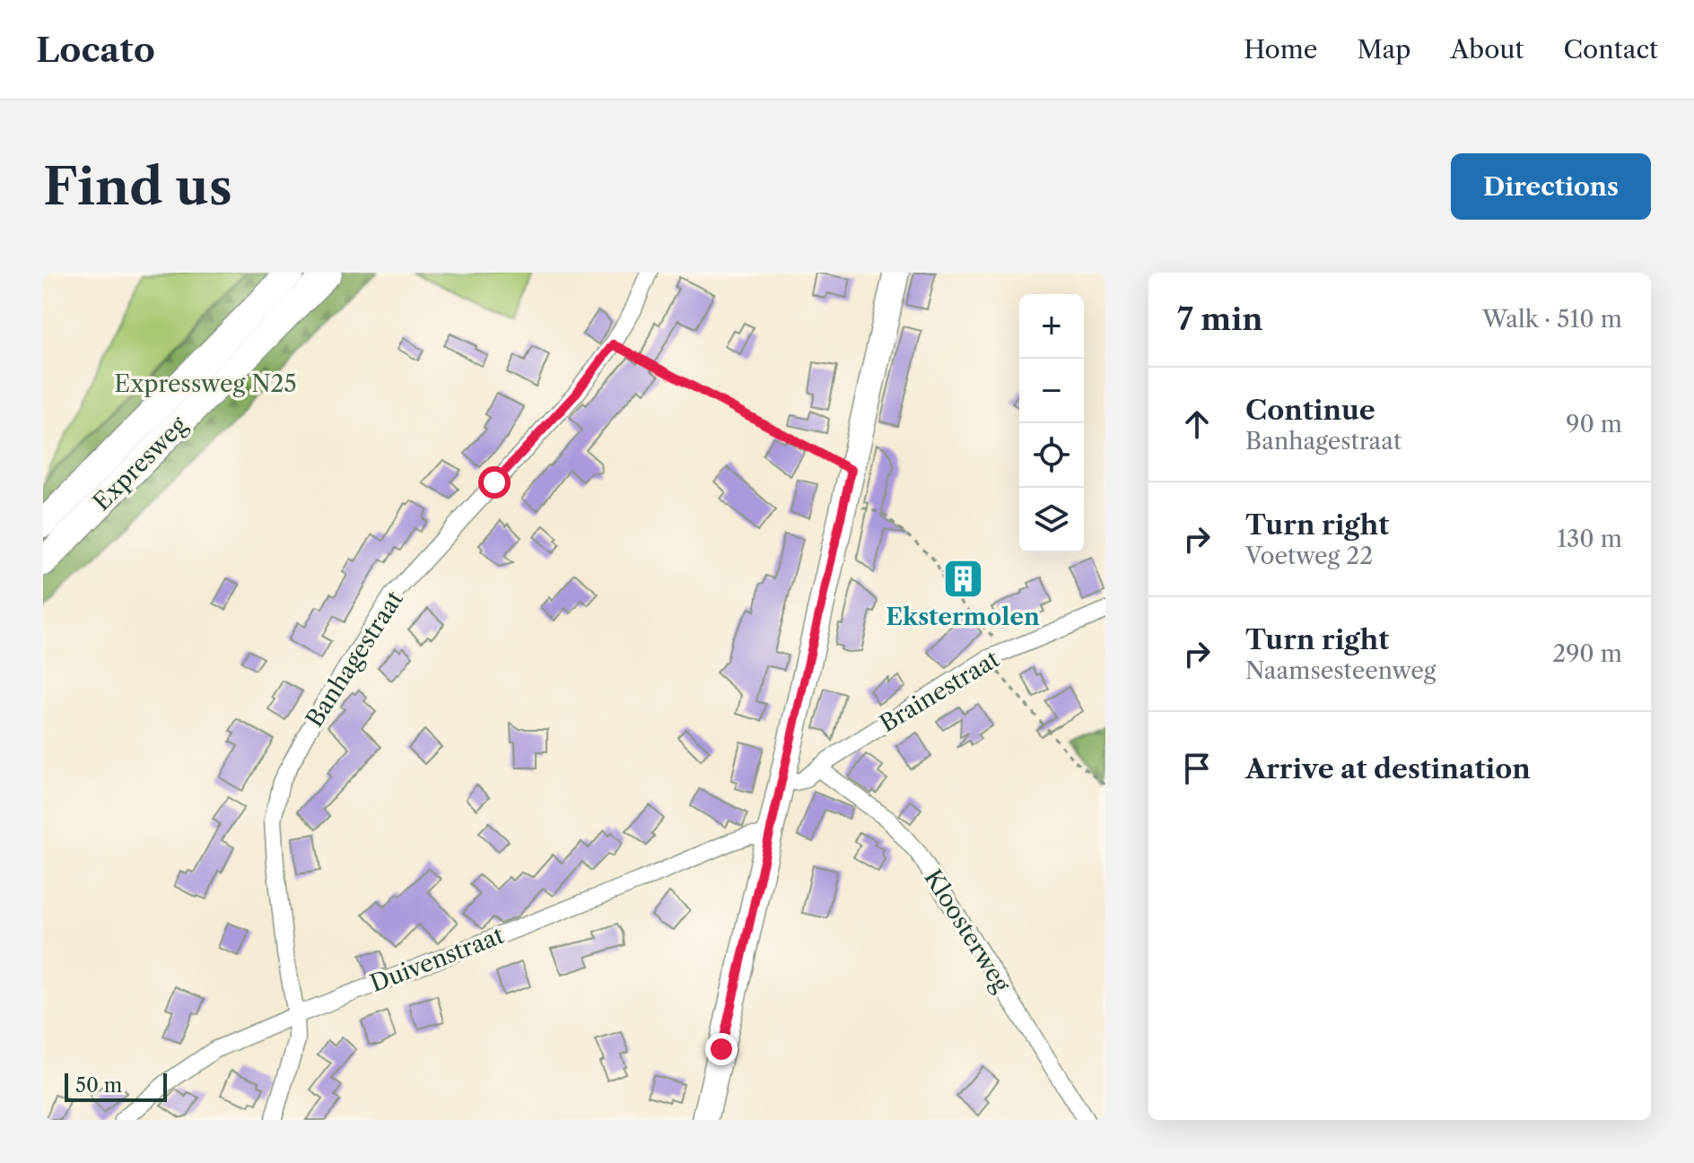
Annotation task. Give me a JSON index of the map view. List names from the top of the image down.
{
  "streets": {
    "highway": ["Expresweg"],
    "street": [
      "Banhagestraat",
      "Brainestraat",
      "Kloosterweg",
      "Duivenstraat"
    ]
  },
  "crossings": [
    ["Banhagestraat", "Duivenstraat"],
    ["Brainestraat", "Kloosterweg"]
  ],
  "parks": ["Expressweg N25"],
  "places": {
    "building": ["Ekstermolen"]
  },
  "scale_bar": "50 m",
  "page": {
    "header": "Locato",
    "nav": [
      "Home",
      "Map",
      "About",
      "Contact"
    ],
    "buttons": "Directions",
    "title": "Find us",
    "heading": ["7 min", "Walk · 510 m"],
    "map_buttons": ["+", "−"],
    "list": [
      ["Continue", "Banhagestraat", "90 m"],
      ["Turn right", "Voetweg 22", "130 m"],
      ["Turn right", "Naamsesteenweg", "290 m"],
      "Arrive at destination"
    ],
    "scale": "50 m"
  }
}
